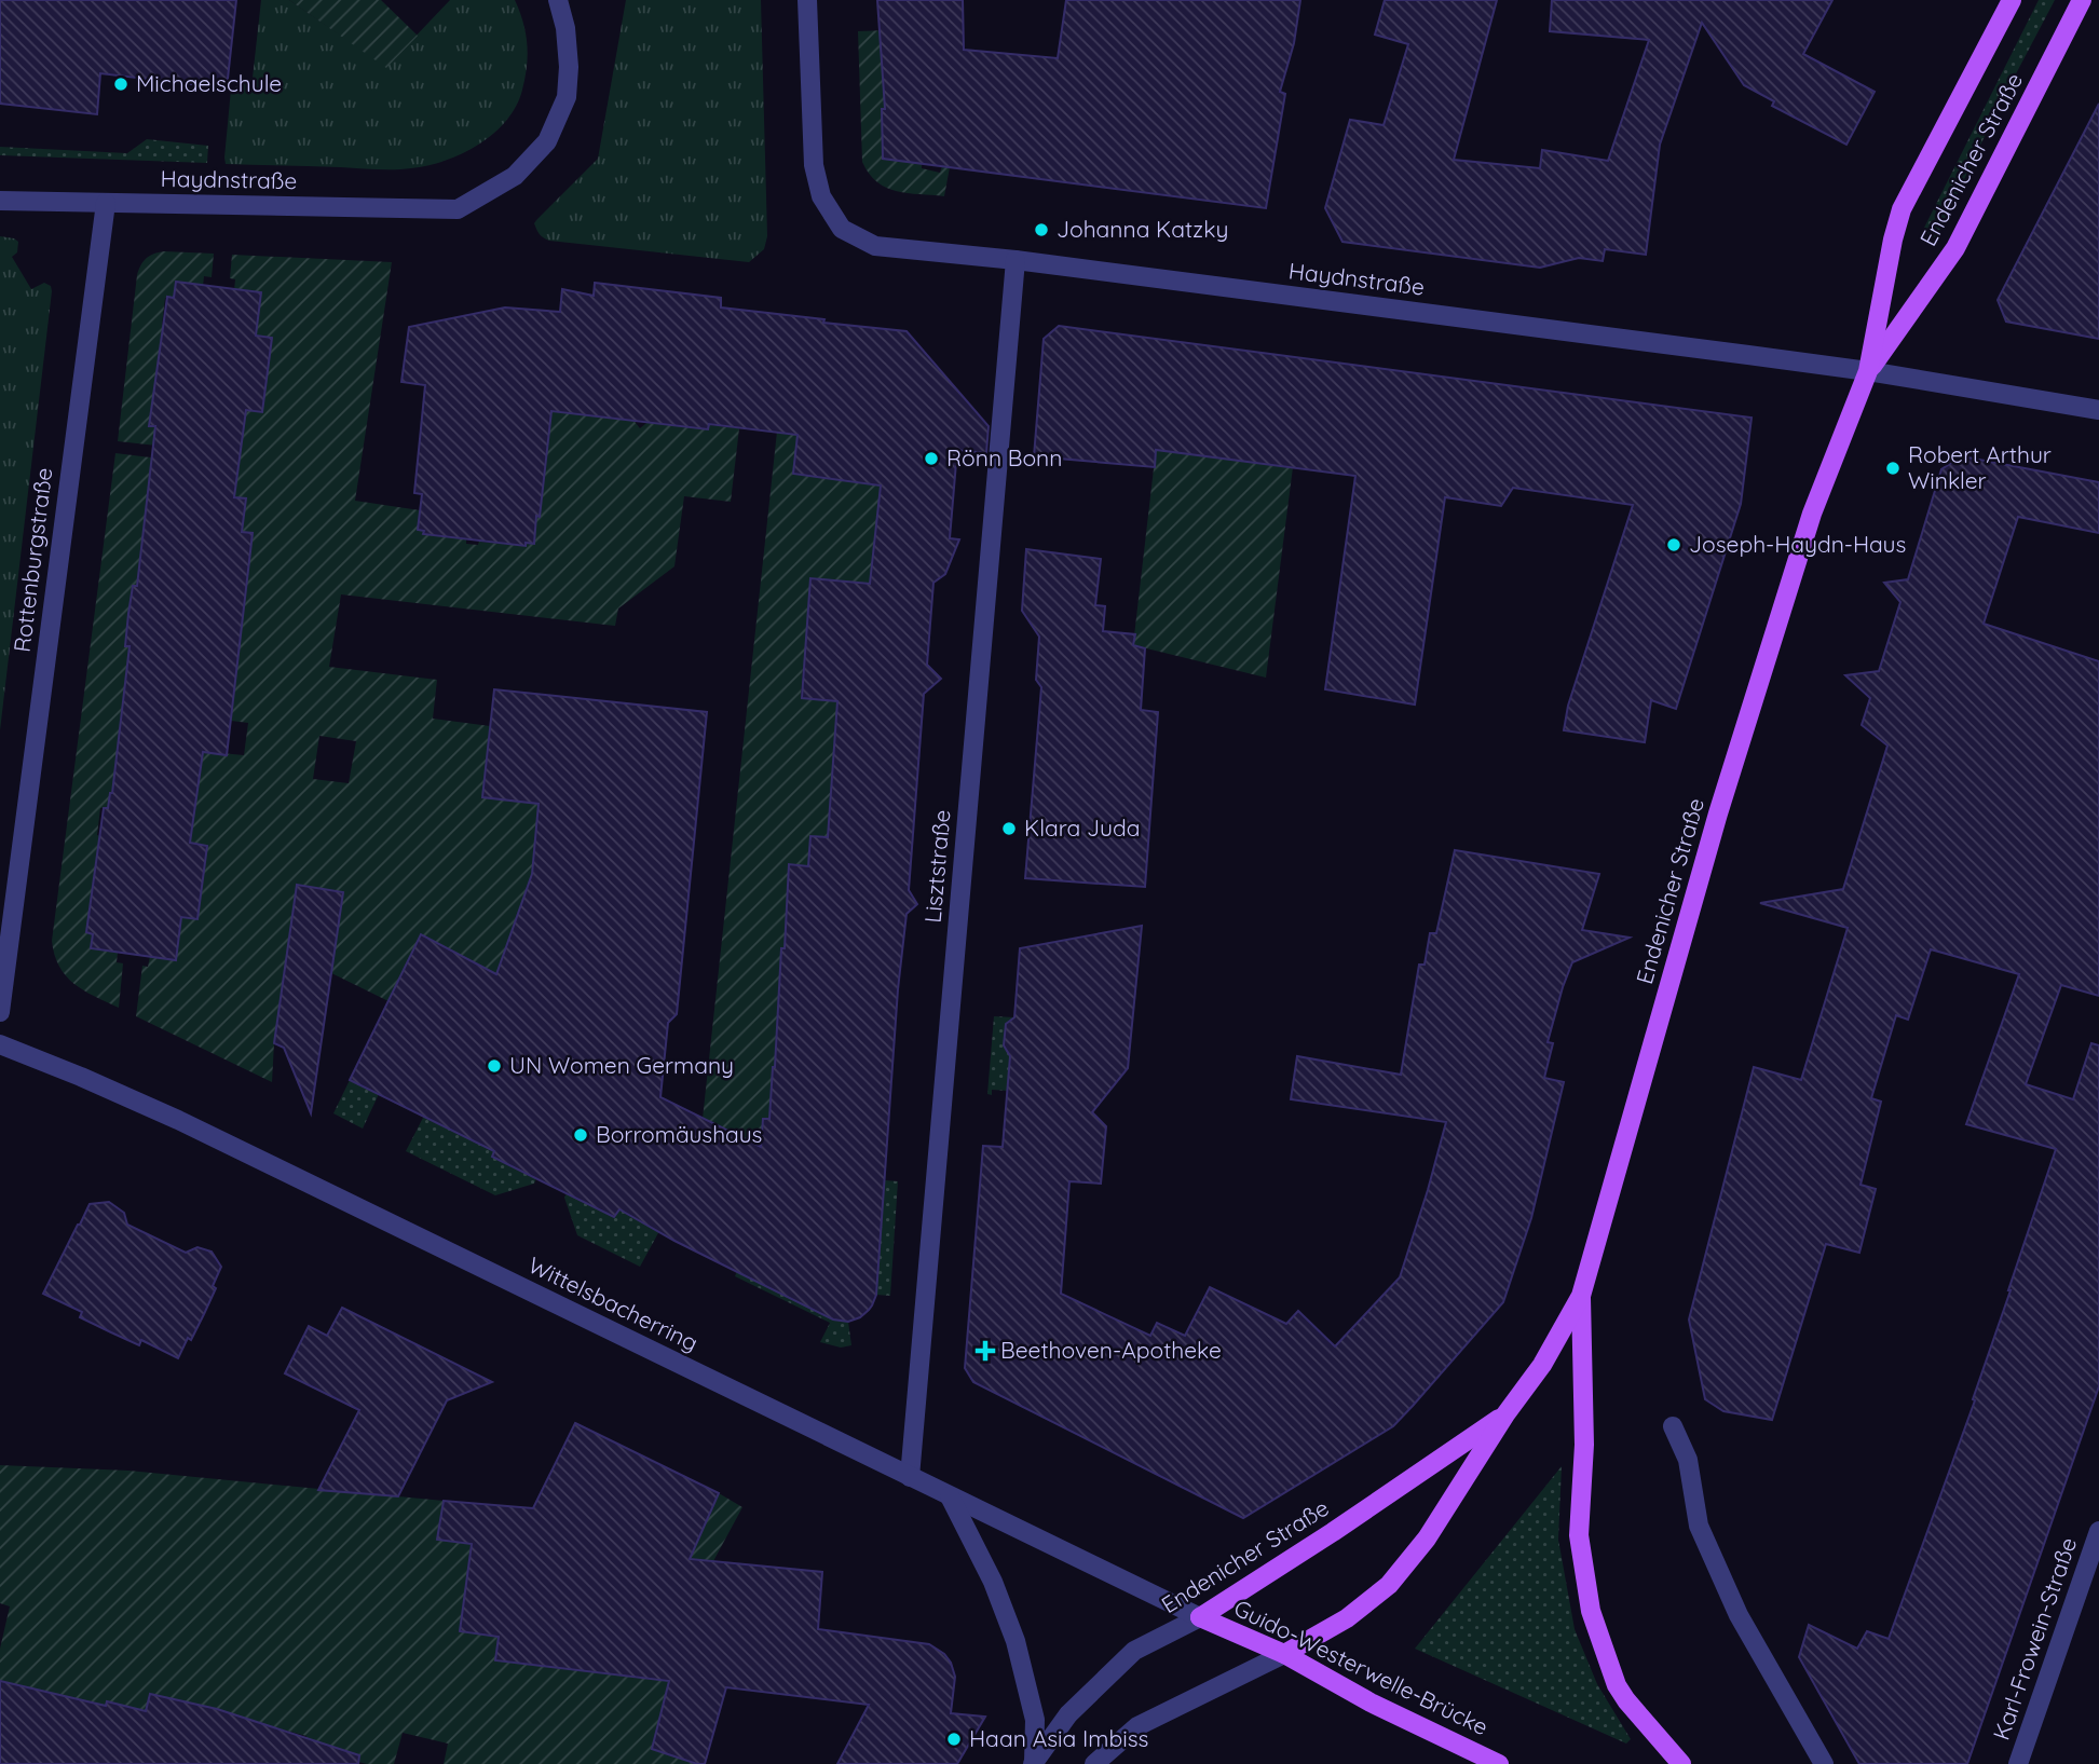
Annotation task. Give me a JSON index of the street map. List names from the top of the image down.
{
  "streets": {
    "main road": ["Endenicher Straße", "Guido-Westerwelle-Brücke"],
    "street": [
      "Haydnstraße",
      "Rottenburgstraße",
      "Lisztstraße",
      "Wittelsbacherring",
      "Karl-Frowein-Straße"
    ]
  },
  "crossings": [
    ["Endenicher Straße", "Haydnstraße"],
    ["Endenicher Straße", "Wittelsbacherring"],
    ["Endenicher Straße", "Guido-Westerwelle-Brücke"],
    ["Haydnstraße", "Rottenburgstraße"],
    ["Haydnstraße", "Lisztstraße"],
    ["Lisztstraße", "Wittelsbacherring"],
    ["Wittelsbacherring", "Guido-Westerwelle-Brücke"]
  ],
  "places": {
    "other": [
      "Michaelschule",
      "Johanna Katzky",
      "Rönn Bonn",
      "Robert Arthur Winkler",
      "Joseph-Haydn-Haus",
      "Klara Juda",
      "UN Women Germany",
      "Borromäushaus",
      "Haan Asia Imbiss"
    ],
    "health": ["Beethoven-Apotheke"]
  }
}
